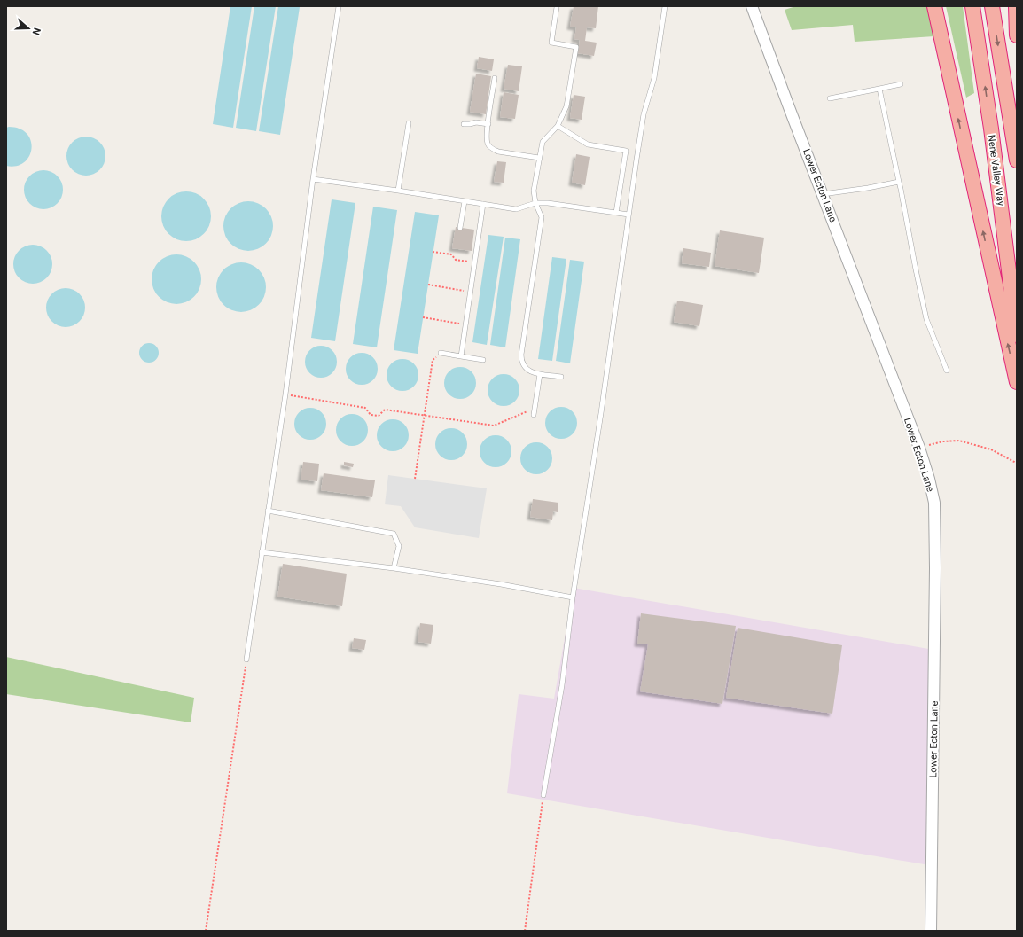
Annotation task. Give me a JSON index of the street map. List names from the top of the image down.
{
  "streets": {
    "highway": ["Nene Valley Way"],
    "street": ["Lower Ecton Lane"]
  },
  "north": "right"
}
